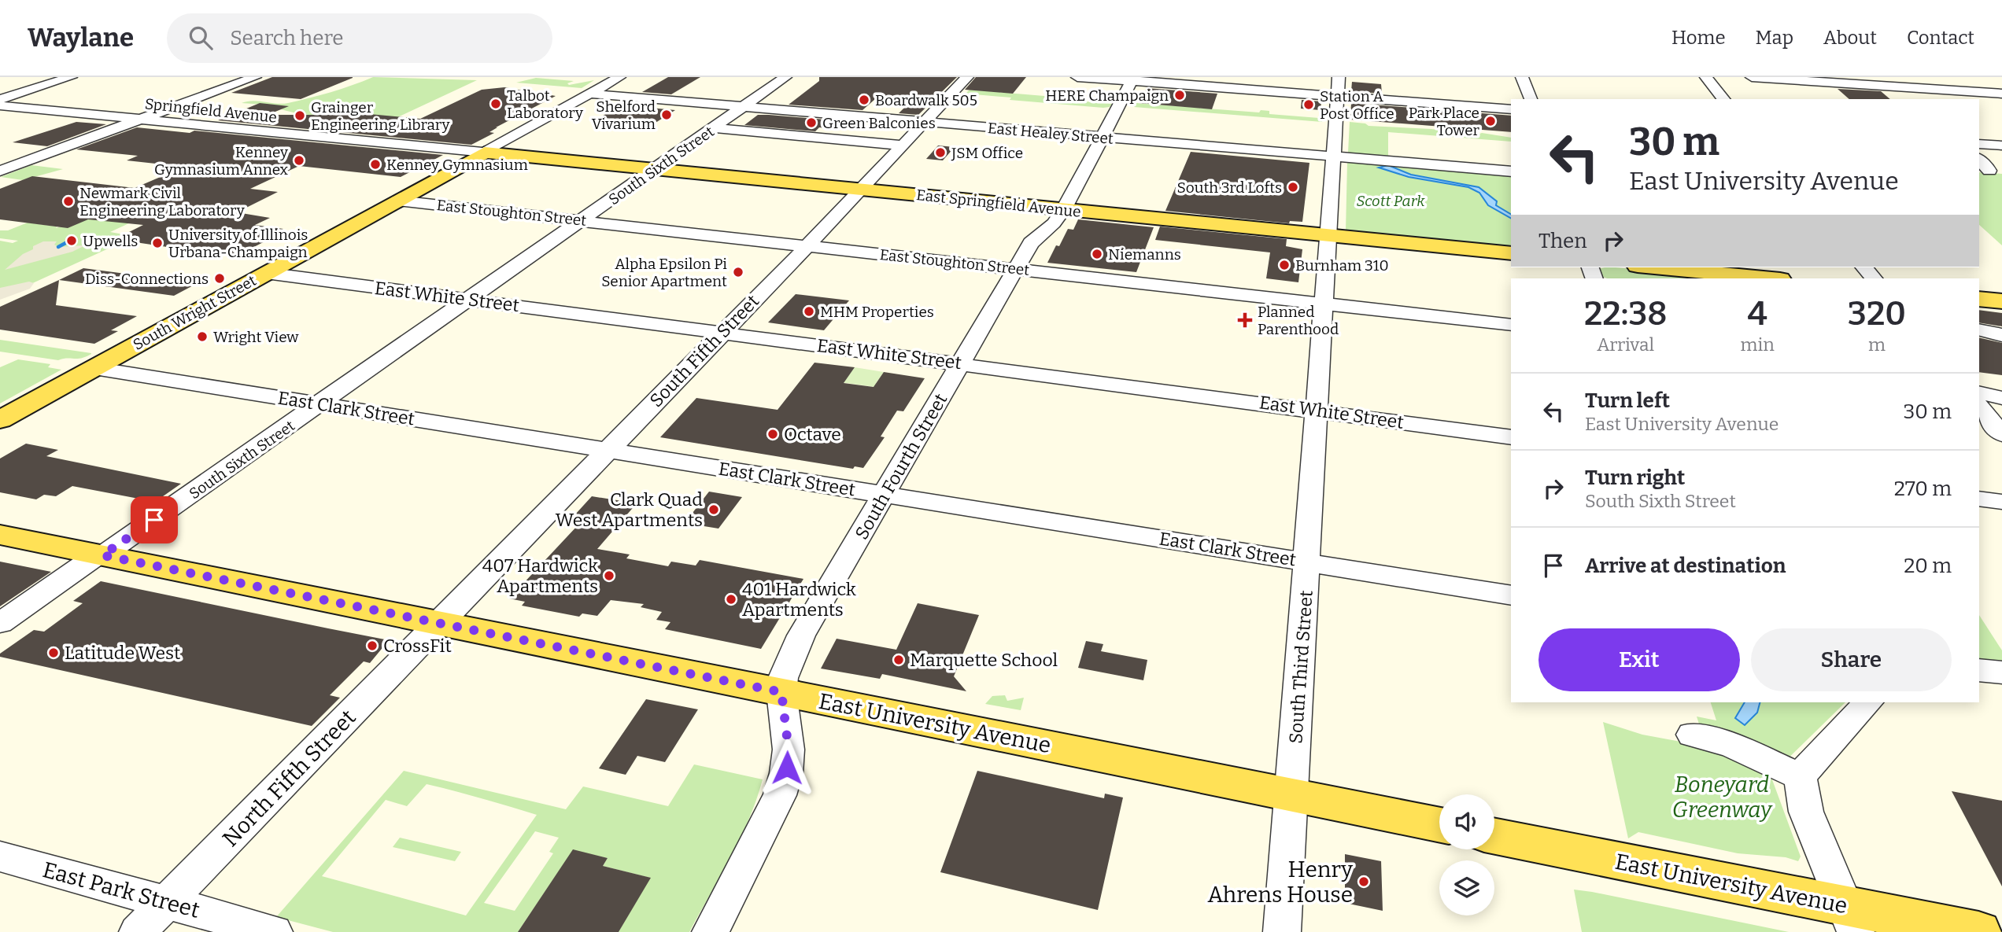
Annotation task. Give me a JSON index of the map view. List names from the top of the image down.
{
  "streets": {
    "main road": ["East Springfield Avenue", "South Wright Street", "East University Avenue"],
    "street": [
      "Springfield Avenue",
      "East Healey Street",
      "South Sixth Street",
      "East Stoughton Street",
      "East White Street",
      "South Fifth Street",
      "East Clark Street",
      "South Fourth Street",
      "South Third Street",
      "North Fifth Street",
      "East Park Street"
    ]
  },
  "crossings": [
    ["Springfield Avenue", "East Springfield Avenue"],
    ["Springfield Avenue", "South Wright Street"],
    ["East Healey Street", "South Sixth Street"],
    ["East Healey Street", "South Wright Street"],
    ["East Healey Street", "South Fifth Street"],
    ["East Healey Street", "South Fourth Street"],
    ["East Healey Street", "South Third Street"],
    ["South Sixth Street", "East Springfield Avenue"],
    ["South Sixth Street", "East Stoughton Street"],
    ["South Sixth Street", "East White Street"],
    ["South Sixth Street", "East Clark Street"],
    ["South Sixth Street", "East University Avenue"],
    ["East Springfield Avenue", "South Wright Street"],
    ["East Springfield Avenue", "South Fifth Street"],
    ["East Springfield Avenue", "South Fourth Street"],
    ["East Springfield Avenue", "South Third Street"],
    ["East Stoughton Street", "South Wright Street"],
    ["East Stoughton Street", "South Fifth Street"],
    ["East Stoughton Street", "South Fourth Street"],
    ["East Stoughton Street", "South Third Street"],
    ["East White Street", "South Wright Street"],
    ["East White Street", "South Fifth Street"],
    ["East White Street", "South Fourth Street"],
    ["East White Street", "South Third Street"],
    ["South Wright Street", "East Clark Street"],
    ["South Fifth Street", "East Clark Street"],
    ["South Fifth Street", "East University Avenue"],
    ["South Fifth Street", "North Fifth Street"],
    ["East Clark Street", "South Fourth Street"],
    ["East Clark Street", "South Third Street"],
    ["South Fourth Street", "East University Avenue"],
    ["South Third Street", "East University Avenue"],
    ["East University Avenue", "North Fifth Street"],
    ["North Fifth Street", "East Park Street"]
  ],
  "parks": ["Scott Park", "Boneyard Greenway"],
  "places": {
    "other": [
      "HERE Champaign",
      "Boardwalk 505",
      "Talbot Laboratory",
      "Station A Post Office",
      "Shelford Vivarium",
      "Grainger Engineering Library",
      "Park Place Tower",
      "Green Balconies",
      "JSM Office",
      "Kenney Gymnasium Annex",
      "Kenney Gymnasium",
      "South 3rd Lofts",
      "Newmark Civil Engineering Laboratory",
      "Upwells",
      "University of Illinois Urbana-Champaign",
      "Niemanns",
      "Burnham 310",
      "Alpha Epsilon Pi Senior Apartment",
      "Diss-Connections",
      "MHM Properties",
      "Wright View",
      "Octave",
      "Clark Quad West Apartments",
      "407 Hardwick Apartments",
      "401 Hardwick Apartments",
      "CrossFit",
      "Latitude West",
      "Marquette School",
      "Henry Ahrens House"
    ],
    "health": ["Planned Parenthood"]
  },
  "page": {
    "header": "Waylane",
    "search": "Search here",
    "nav": [
      "Home",
      "Map",
      "About",
      "Contact"
    ],
    "turn": ["30 m", "East University Avenue"],
    "then": "Then",
    "eta": [
      "22:38",
      "Arrival",
      "4",
      "min",
      "320",
      "m"
    ],
    "list": [
      {
        "name": "Turn left",
        "note": "East University Avenue",
        "value": "30 m"
      },
      {
        "name": "Turn right",
        "note": "South Sixth Street",
        "value": "270 m"
      },
      {
        "name": "Arrive at destination",
        "value": "20 m"
      }
    ],
    "buttons": ["Exit", "Share"]
  }
}
